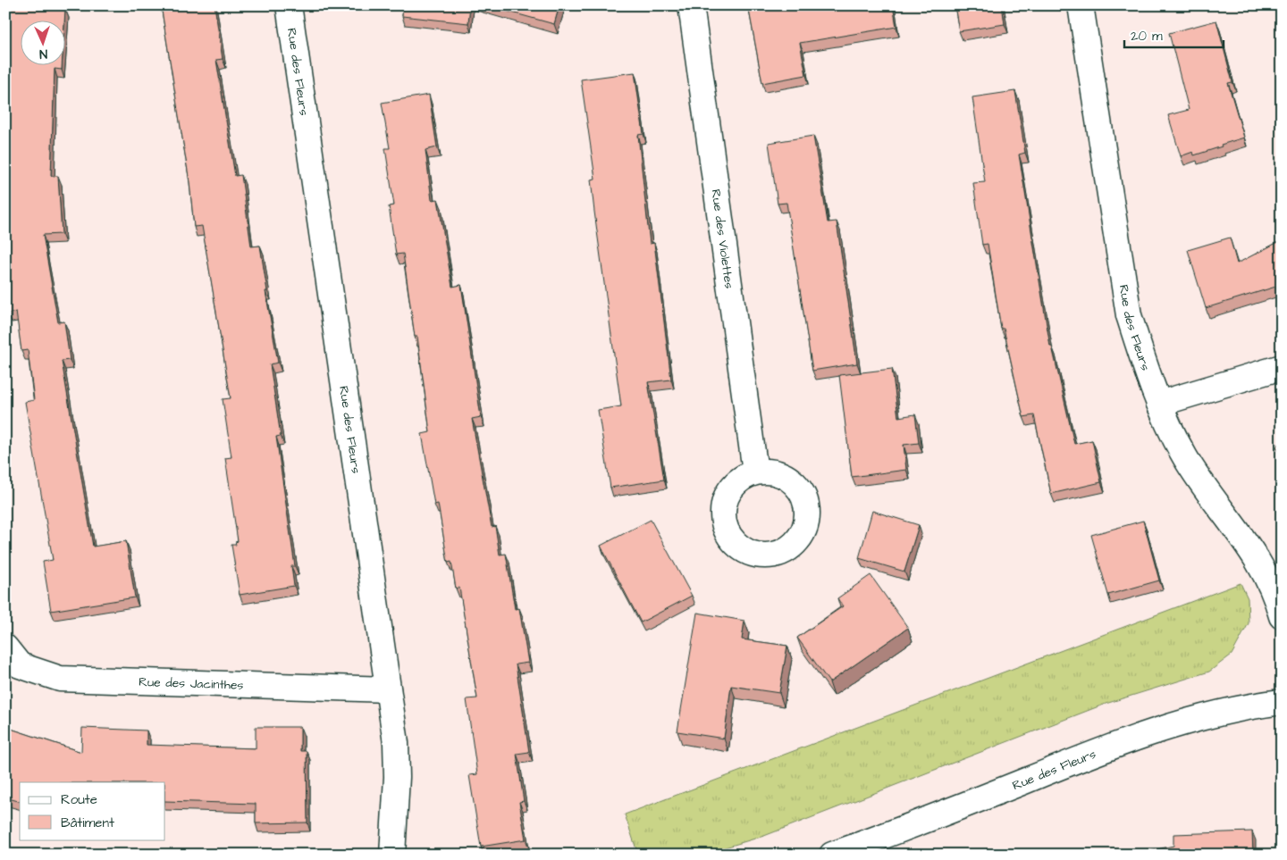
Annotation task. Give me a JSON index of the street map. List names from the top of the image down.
{
  "streets": {
    "street": ["Rue des Fleurs", "Rue des Violettes", "Rue des Jacinthes"]
  },
  "crossings": [
    ["Rue des Fleurs", "Rue des Jacinthes"]
  ],
  "legend": ["Route", "Bâtiment"],
  "scale_bar": "20 m",
  "north": "bottom"
}
